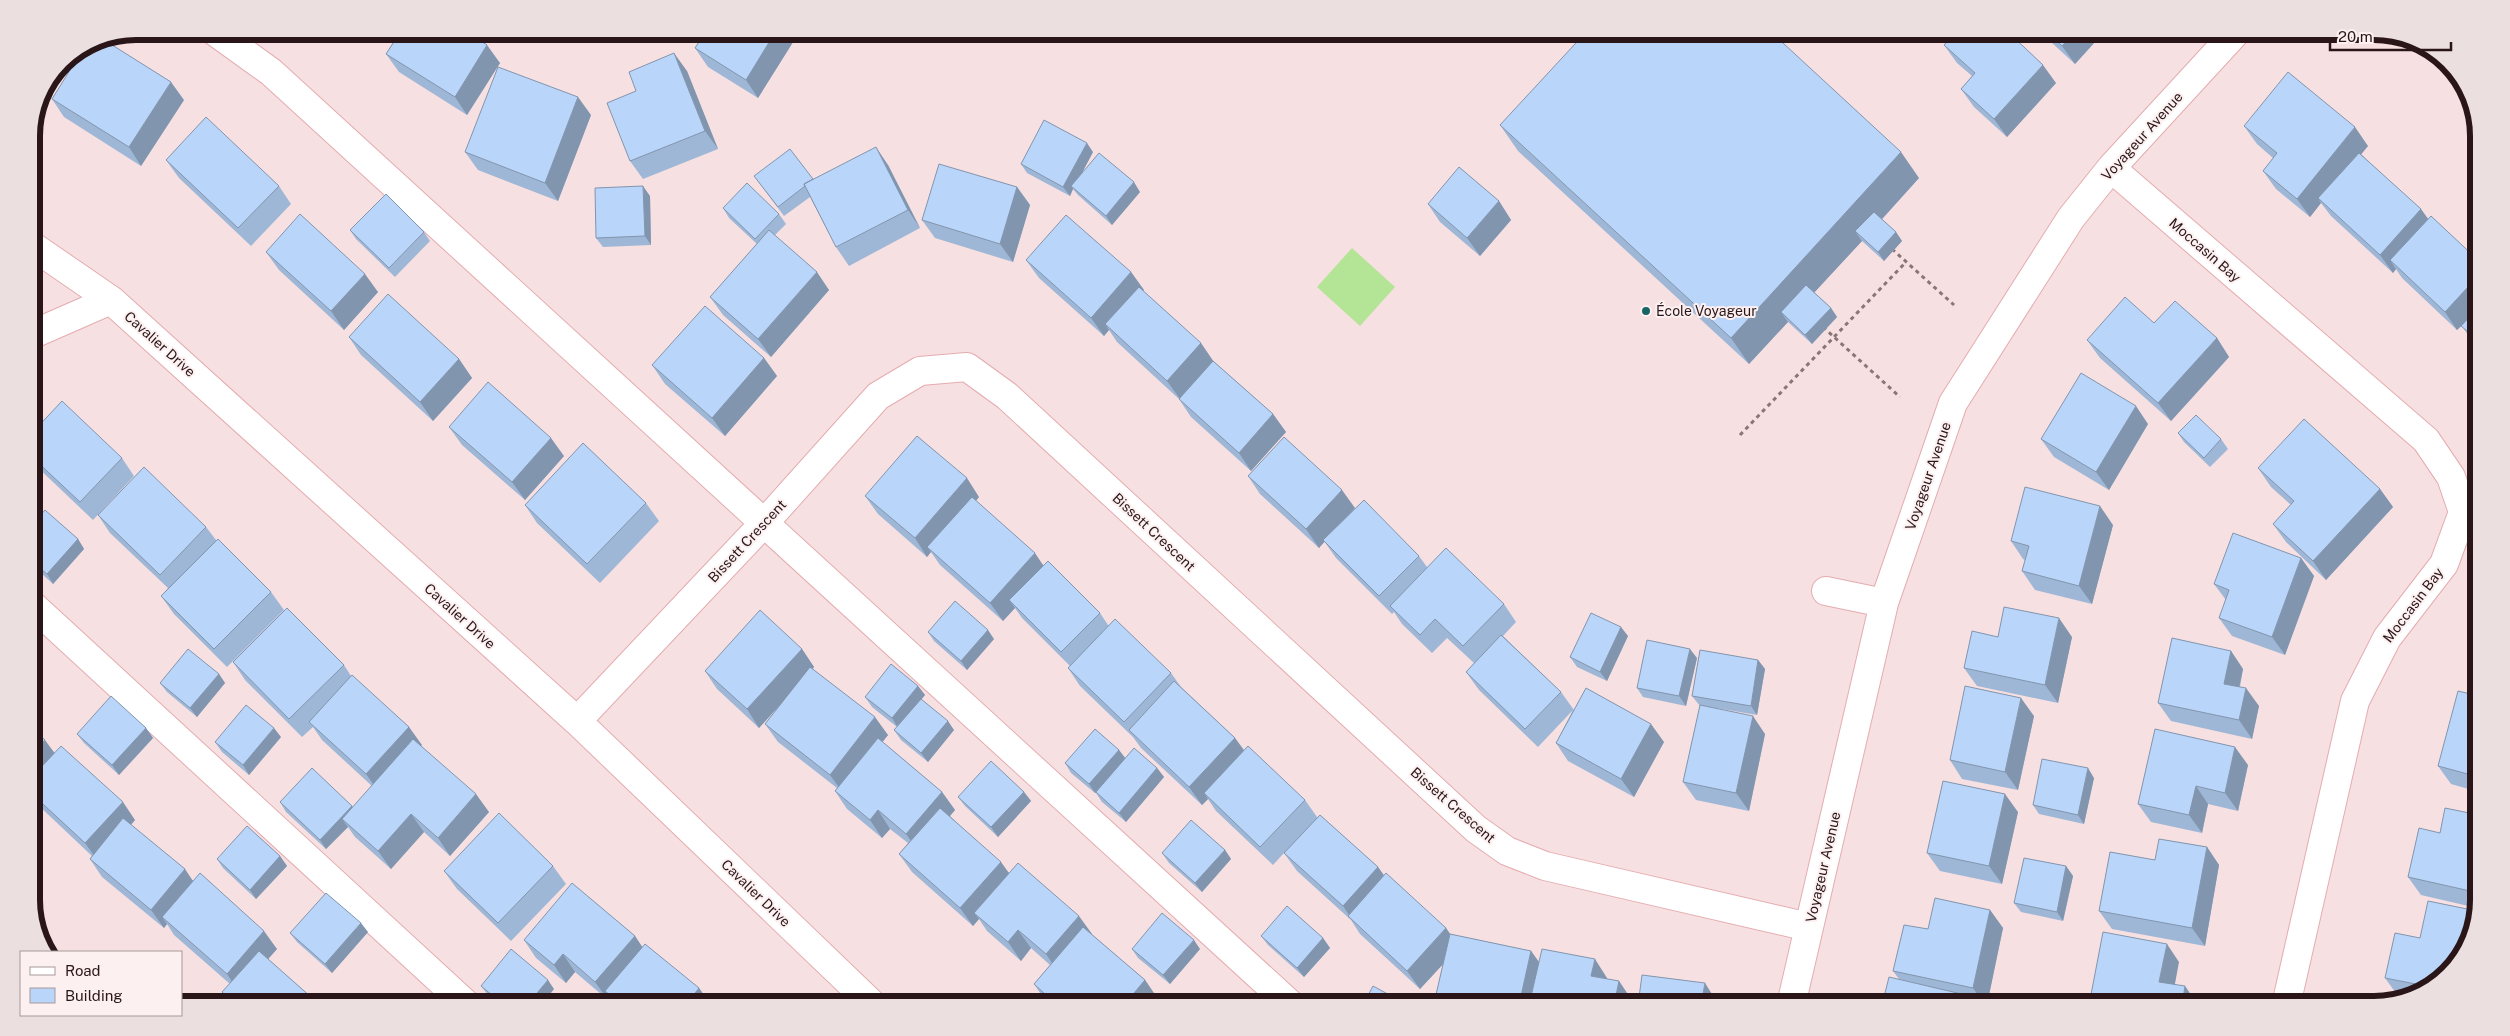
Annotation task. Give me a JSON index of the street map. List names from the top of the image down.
{
  "streets": {
    "street": [
      "Voyageur Avenue",
      "Moccasin Bay",
      "Cavalier Drive",
      "Bissett Crescent"
    ]
  },
  "crossings": [
    ["Voyageur Avenue", "Moccasin Bay"],
    ["Voyageur Avenue", "Bissett Crescent"],
    ["Cavalier Drive", "Bissett Crescent"]
  ],
  "places": ["École Voyageur"],
  "legend": ["Road", "Building"],
  "scale_bar": "20 m"
}
